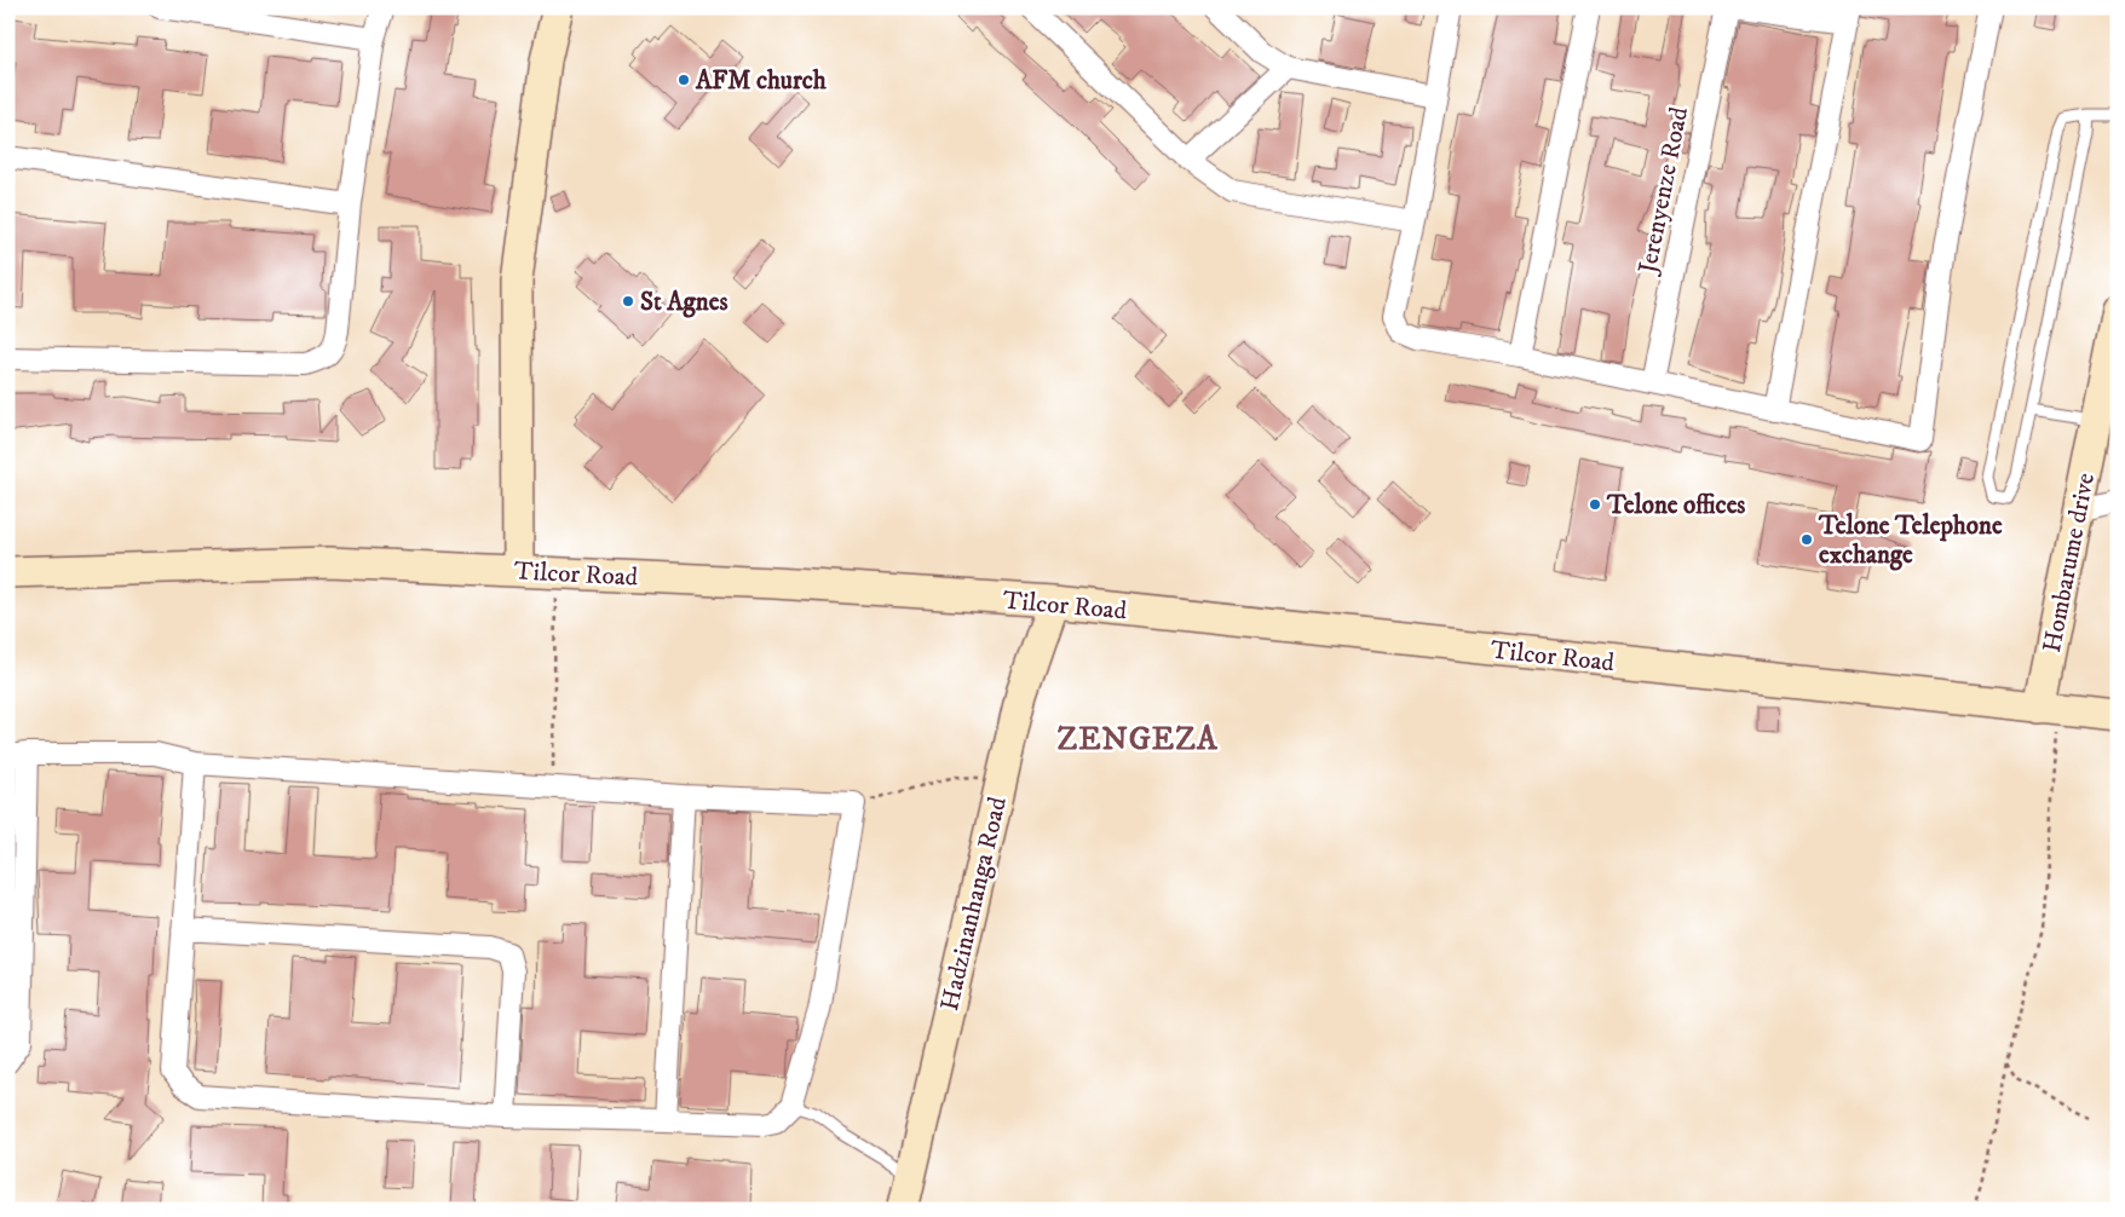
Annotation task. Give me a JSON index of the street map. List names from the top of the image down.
{
  "streets": {
    "street": [
      "Jerenyenze Road",
      "Hombarume drive",
      "Tilcor Road",
      "Hadzinanhanga Road"
    ]
  },
  "crossings": [
    ["Hombarume drive", "Tilcor Road"],
    ["Tilcor Road", "Hadzinanhanga Road"]
  ],
  "districts": ["ZENGEZA"],
  "places": [
    "AFM church",
    "St Agnes",
    "Telone offices",
    "Telone Telephone exchange"
  ]
}
